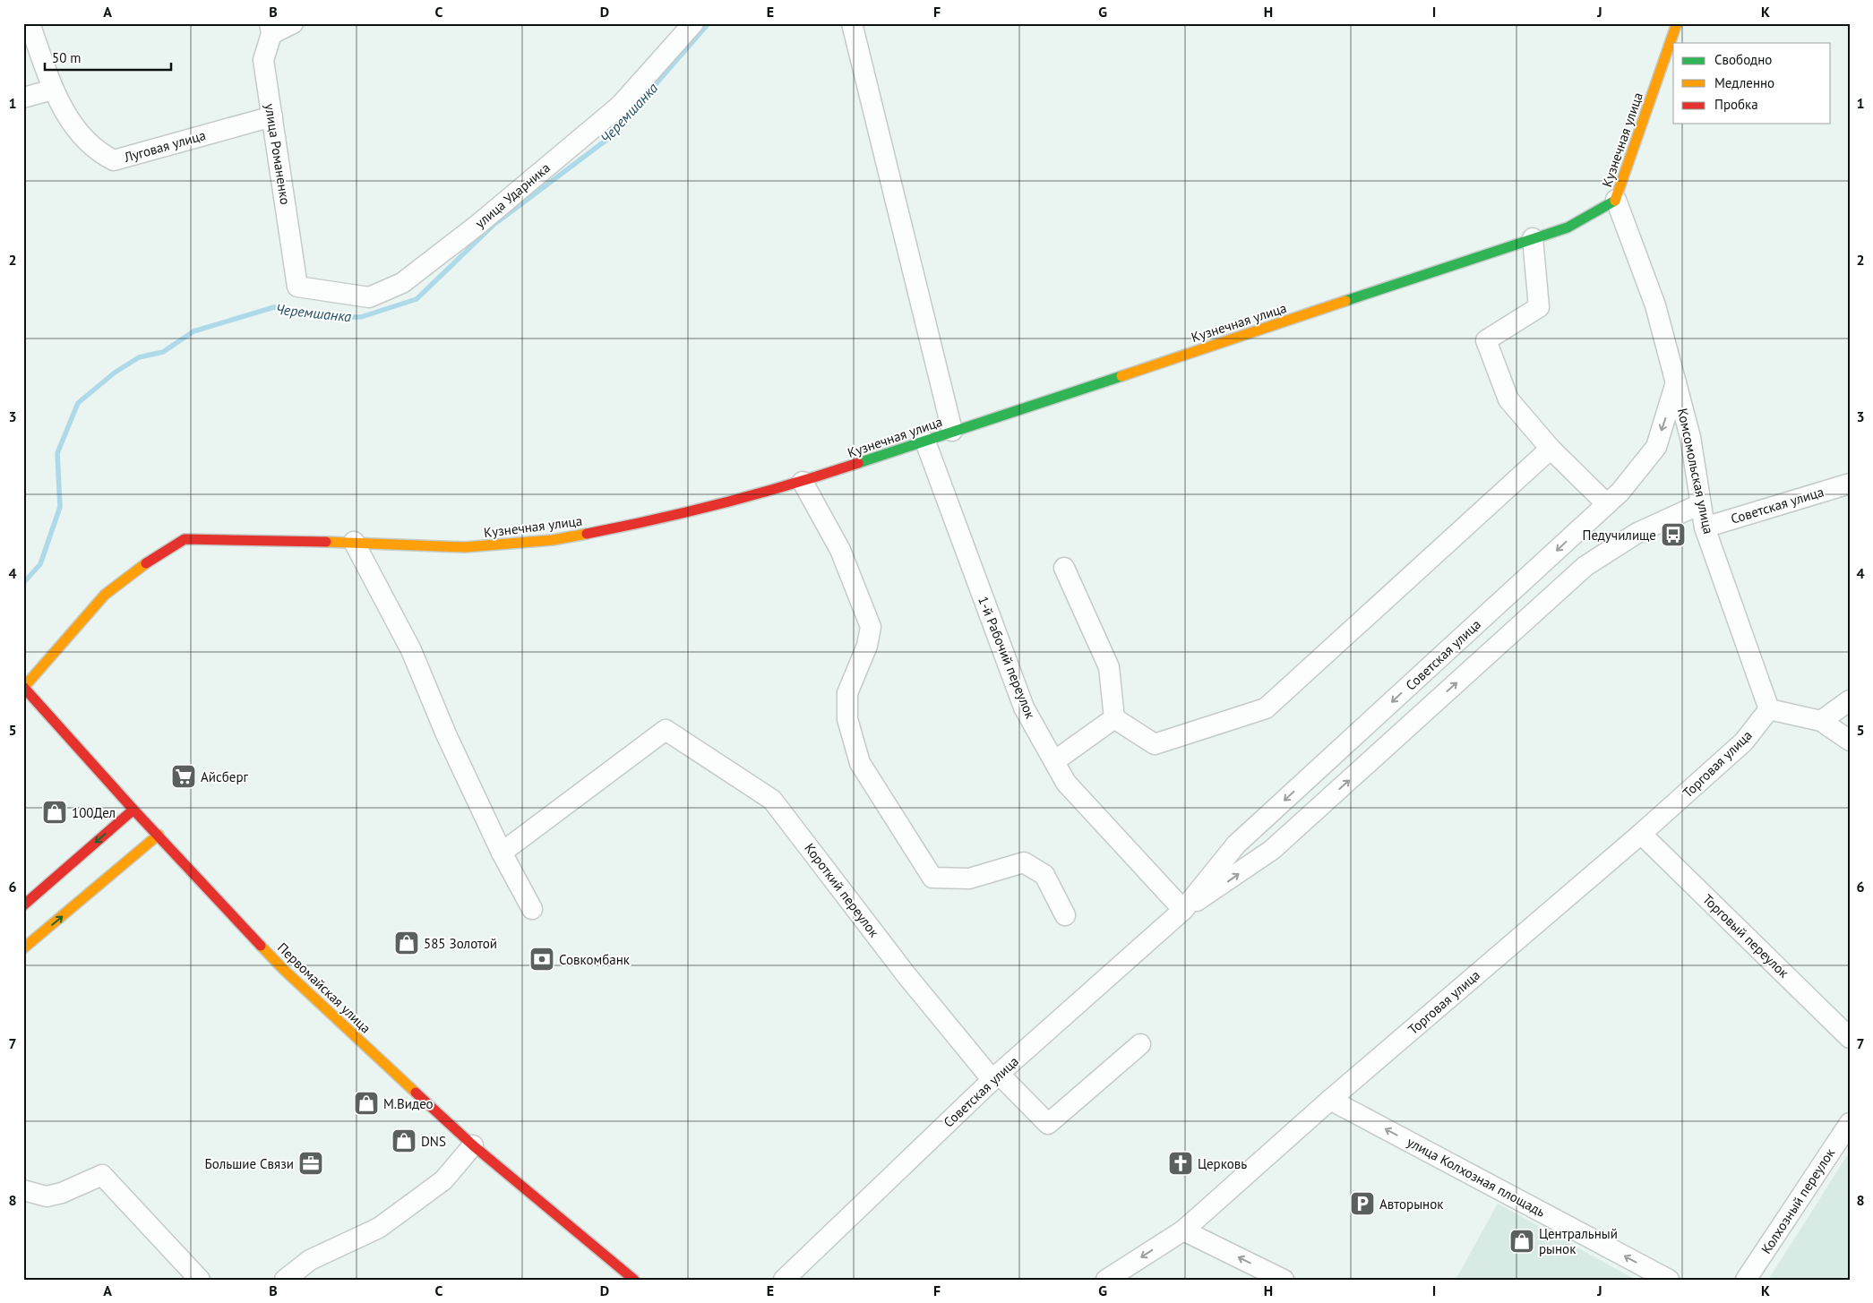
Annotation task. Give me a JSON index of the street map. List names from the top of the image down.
{
  "streets": {
    "street": [
      "Кузнечная улица",
      "Луговая улица",
      "улица Романенко",
      "улица Ударника",
      "Комсомольская улица",
      "Советская улица",
      "1-й Рабочий переулок",
      "Торговая улица",
      "Короткий переулок",
      "Торговый переулок",
      "Первомайская улица",
      "улица Колхозная площадь",
      "Колхозный переулок"
    ]
  },
  "crossings": [
    ["Кузнечная улица", "Комсомольская улица"],
    ["Кузнечная улица", "1-й Рабочий переулок"],
    ["Кузнечная улица", "Первомайская улица"],
    ["Луговая улица", "улица Романенко"],
    ["улица Романенко", "улица Ударника"],
    ["Комсомольская улица", "Советская улица"],
    ["Комсомольская улица", "Торговая улица"],
    ["Советская улица", "1-й Рабочий переулок"],
    ["Советская улица", "Короткий переулок"],
    ["Торговая улица", "Торговый переулок"],
    ["Торговая улица", "улица Колхозная площадь"]
  ],
  "one_way": ["улица Колхозная площадь"],
  "water": ["Черемшанка"],
  "places": {
    "bus stop": ["Педучилище"],
    "supermarket": ["Айсберг"],
    "shop": [
      "100Дел",
      "585 Золотой",
      "М.Видео",
      "DNS",
      "Центральный рынок"
    ],
    "bank": ["Совкомбанк"],
    "office": ["Большие Связи"],
    "church": ["Церковь"],
    "parking": ["Авторынок"]
  },
  "legend": ["Свободно", "Медленно", "Пробка"],
  "scale_bar": "50 m",
  "grid": {
    "columns": [
      "A",
      "B",
      "C",
      "D",
      "E",
      "F",
      "G",
      "H",
      "I",
      "J",
      "K"
    ],
    "rows": [
      "1",
      "2",
      "3",
      "4",
      "5",
      "6",
      "7",
      "8"
    ]
  }
}
